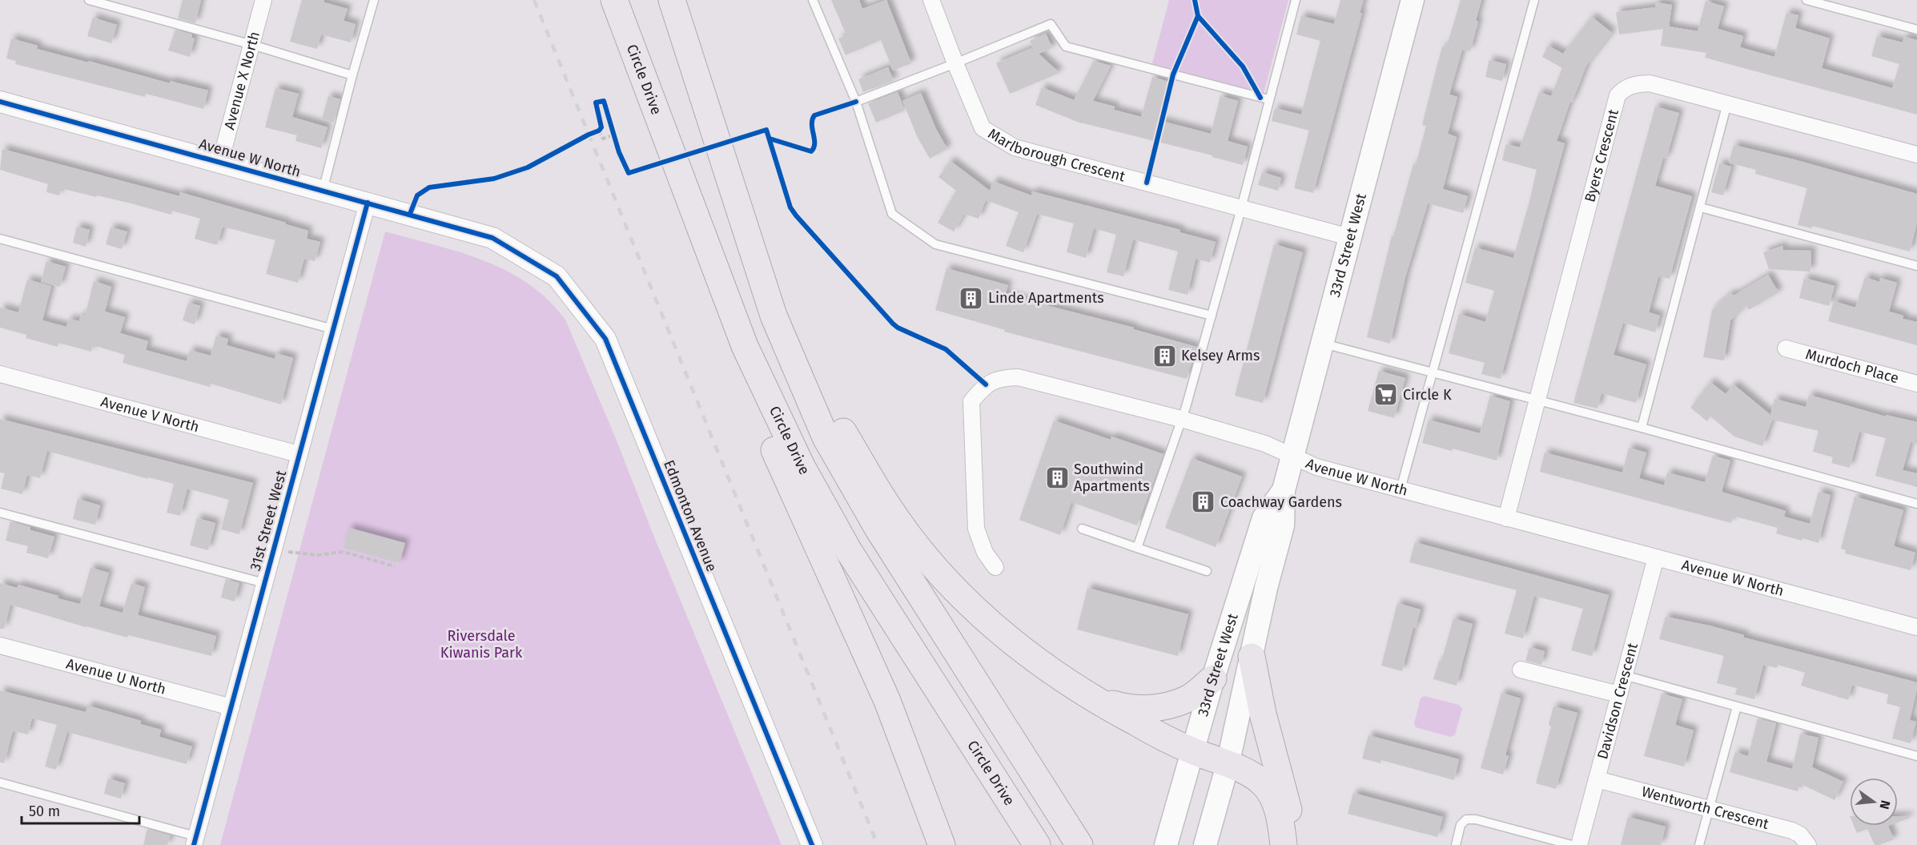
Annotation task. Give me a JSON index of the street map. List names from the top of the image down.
{
  "streets": {
    "highway": ["Circle Drive"],
    "main road": ["33rd Street West"],
    "street": [
      "Avenue X North",
      "Marlborough Crescent",
      "Byers Crescent",
      "Avenue W North",
      "Murdoch Place",
      "Avenue V North",
      "Edmonton Avenue",
      "31st Street West",
      "Avenue U North",
      "Davidson Crescent",
      "Wentworth Crescent"
    ]
  },
  "crossings": [
    ["Avenue X North", "Avenue W North"],
    ["Marlborough Crescent", "33rd Street West"],
    ["Byers Crescent", "Avenue W North"],
    ["Avenue W North", "33rd Street West"],
    ["Avenue W North", "Edmonton Avenue"],
    ["Avenue W North", "31st Street West"],
    ["Avenue W North", "Davidson Crescent"],
    ["Avenue V North", "31st Street West"],
    ["31st Street West", "Avenue U North"],
    ["Davidson Crescent", "Wentworth Crescent"]
  ],
  "parks": ["Riversdale Kiwanis Park"],
  "places": {
    "building": [
      "Linde Apartments",
      "Kelsey Arms",
      "Southwind Apartments",
      "Coachway Gardens"
    ],
    "supermarket": ["Circle K"]
  },
  "scale_bar": "50 m",
  "north": "right"
}
